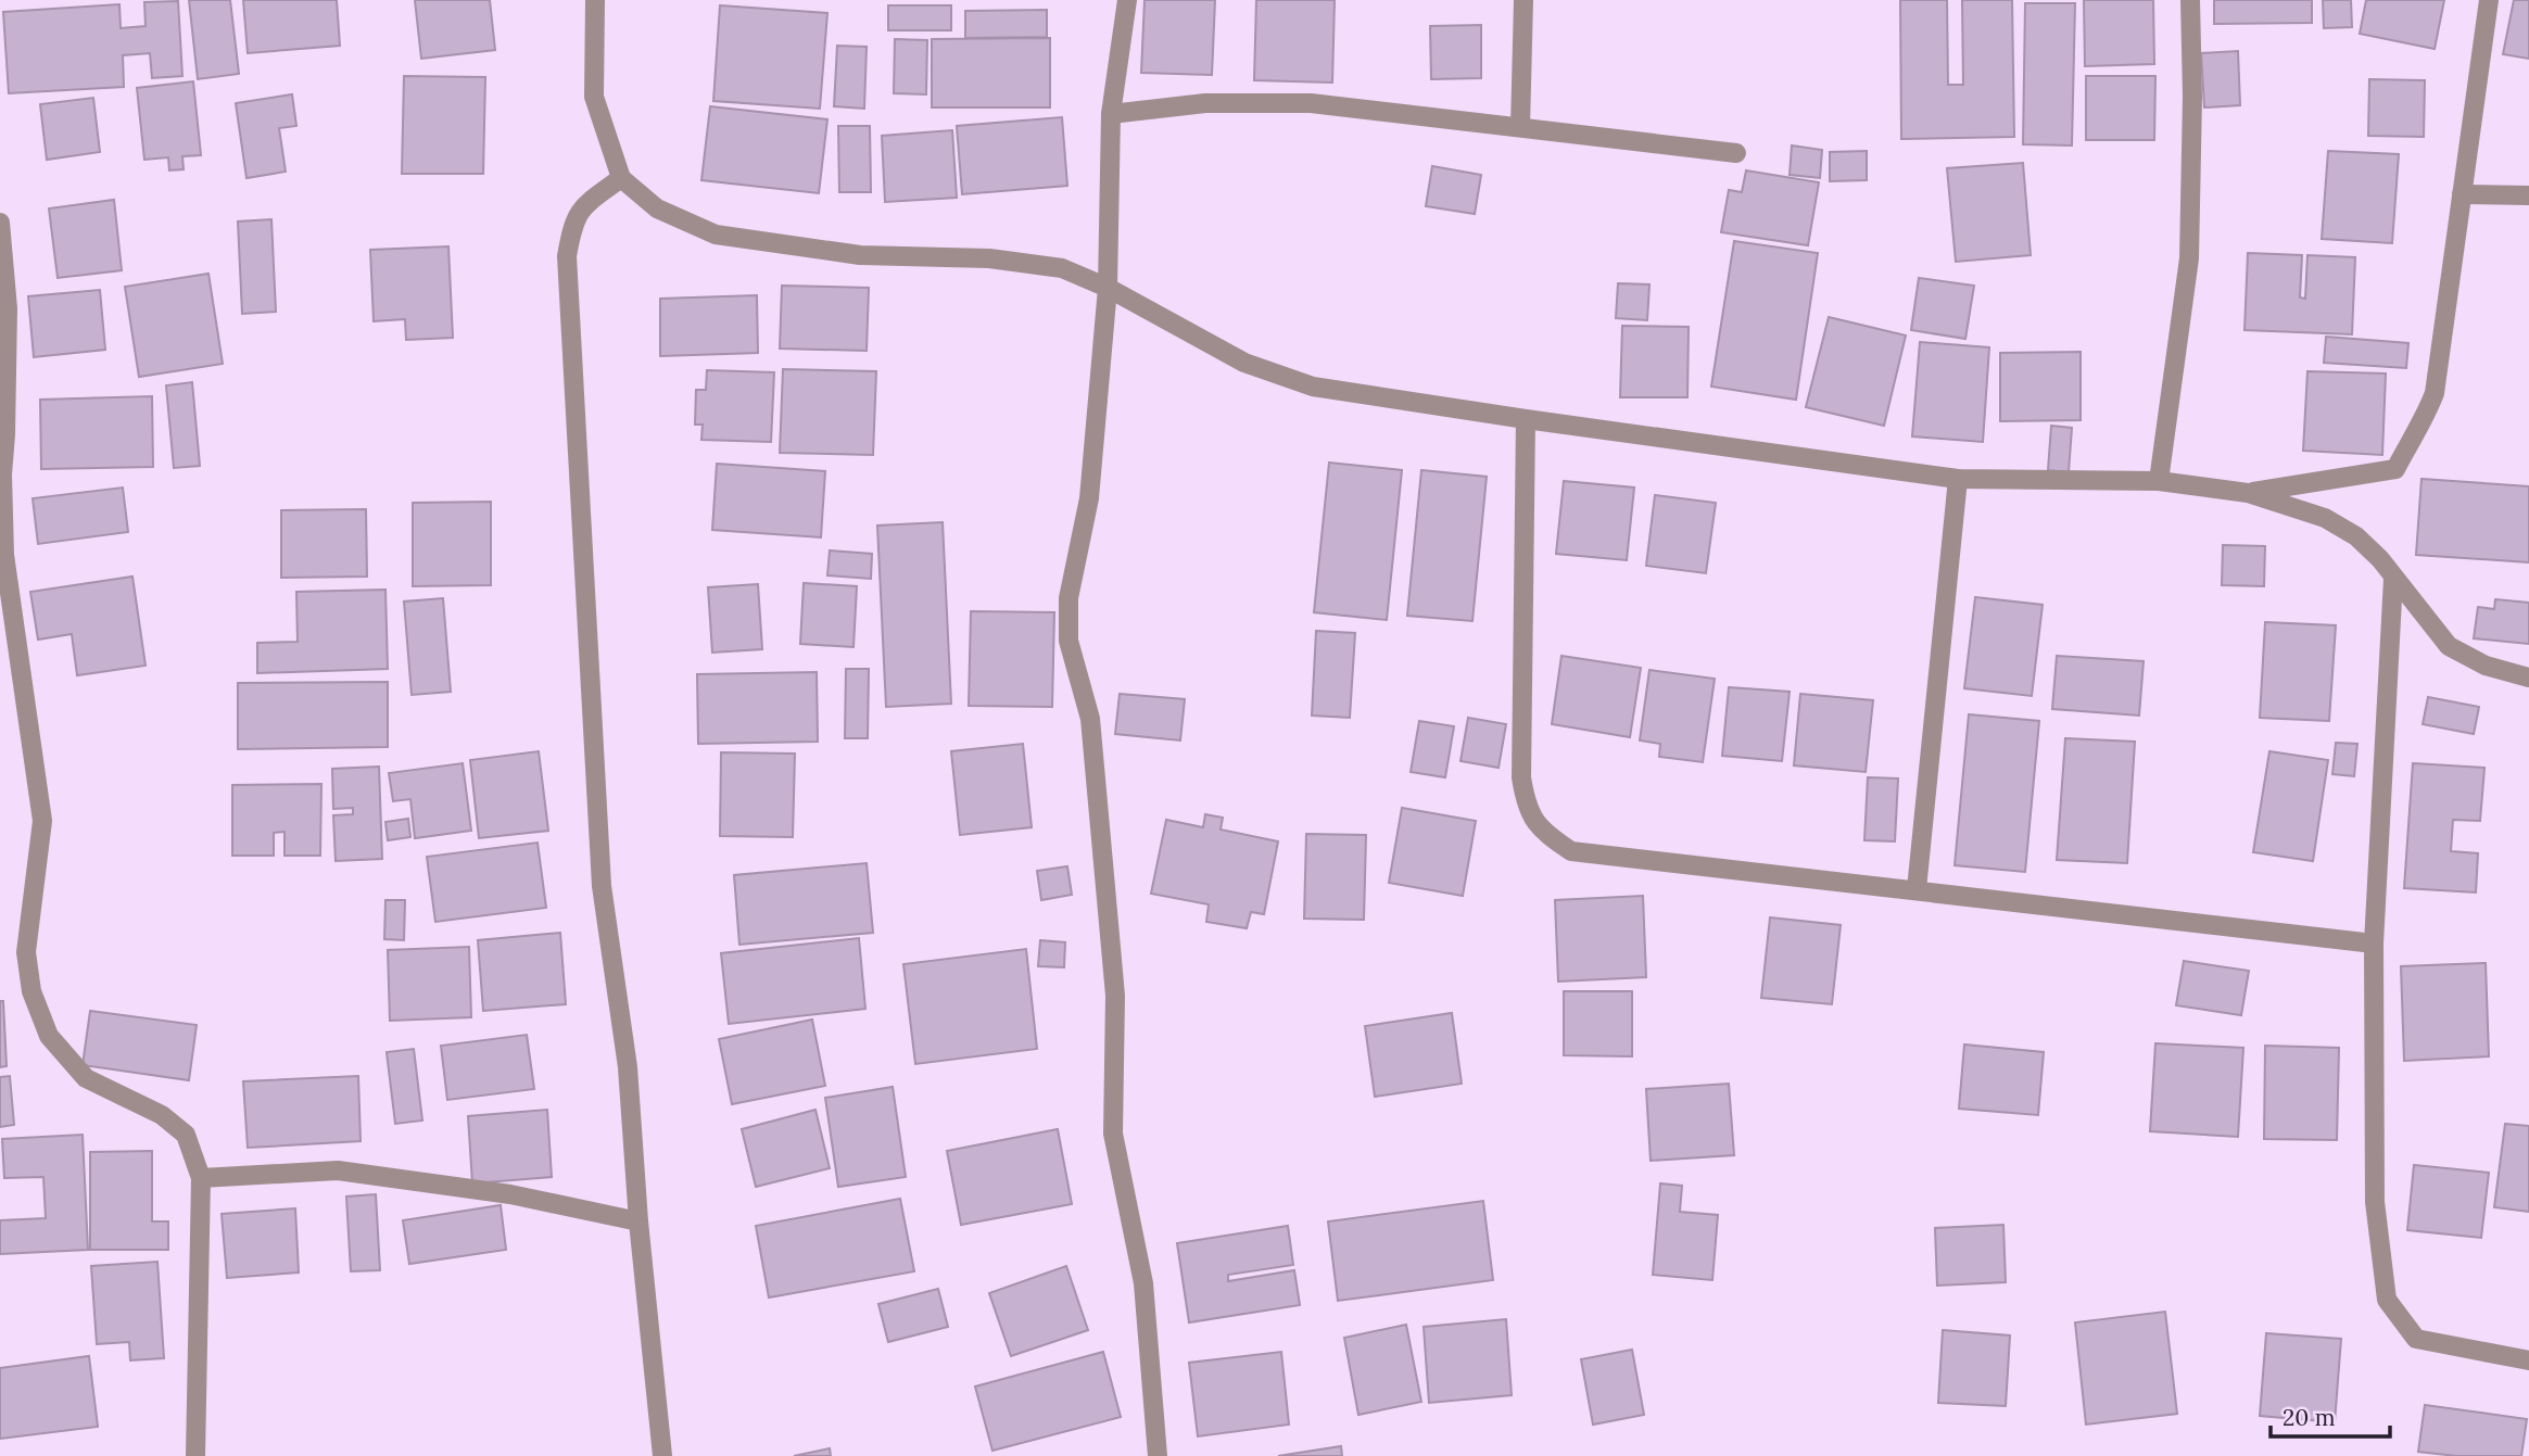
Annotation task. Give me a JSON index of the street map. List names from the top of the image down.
{
  "scale_bar": "20 m"
}
